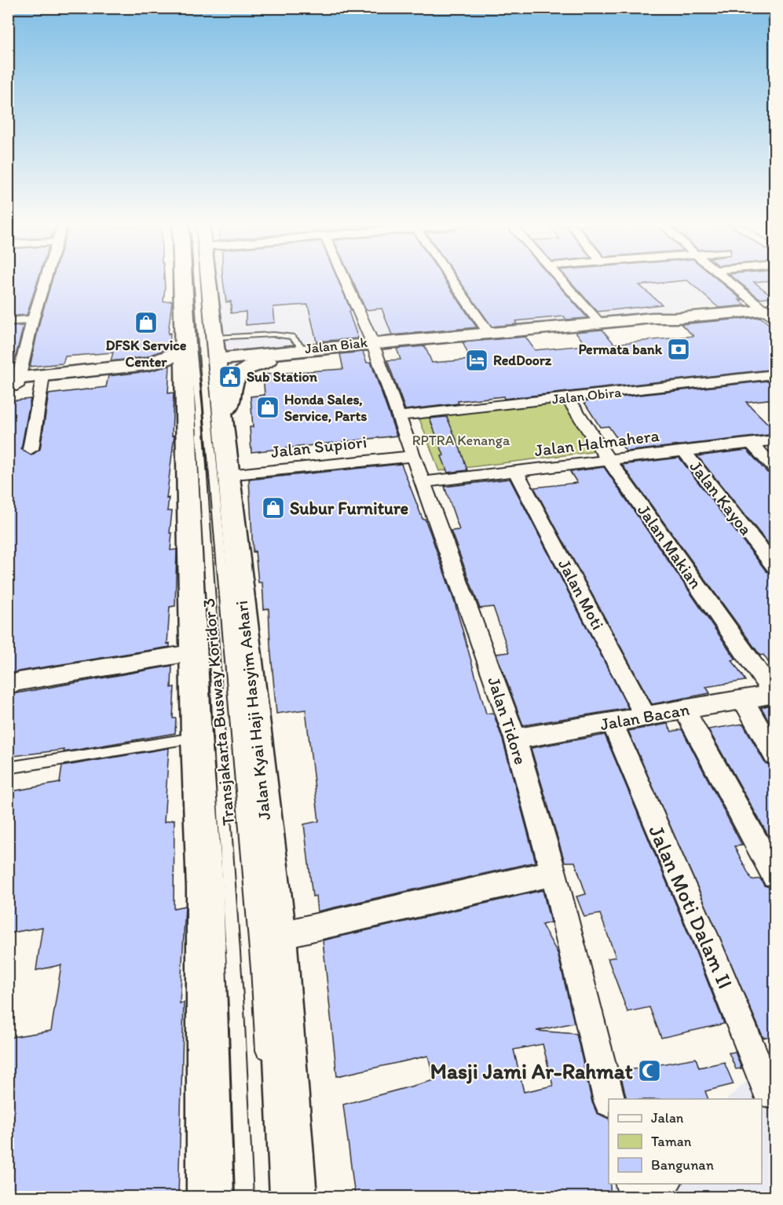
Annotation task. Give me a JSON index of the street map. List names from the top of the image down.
{
  "streets": {
    "main road": ["Jalan Biak", "Jalan Kyai Haji Hasyim Ashari"],
    "street": [
      "Jalan Obira",
      "Jalan Halmahera",
      "Jalan Supiori",
      "Jalan Kayoa",
      "Jalan Makian",
      "Jalan Moti",
      "Jalan Bacan",
      "Jalan Tidore",
      "Jalan Moti Dalam II"
    ],
    "lane": ["Transjakarta Busway Koridor 3"]
  },
  "crossings": [
    ["Jalan Biak", "Jalan Kyai Haji Hasyim Ashari"],
    ["Jalan Biak", "Jalan Tidore"],
    ["Jalan Obira", "Jalan Makian"],
    ["Jalan Obira", "Jalan Tidore"],
    ["Jalan Halmahera", "Jalan Kayoa"],
    ["Jalan Halmahera", "Jalan Makian"],
    ["Jalan Halmahera", "Jalan Moti"],
    ["Jalan Halmahera", "Jalan Tidore"],
    ["Jalan Supiori", "Jalan Kyai Haji Hasyim Ashari"],
    ["Jalan Supiori", "Jalan Tidore"],
    ["Jalan Makian", "Jalan Bacan"],
    ["Jalan Moti", "Jalan Bacan"],
    ["Jalan Bacan", "Jalan Tidore"],
    ["Jalan Bacan", "Jalan Moti Dalam II"]
  ],
  "parks": ["RPTRA Kenanga"],
  "places": {
    "shop": ["DFSK Service Center", "Honda Sales, Service, Parts", "Subur Furniture"],
    "bank": ["Permata bank"],
    "hotel": ["RedDoorz"],
    "public building": ["Sub Station"],
    "mosque": ["Masji Jami Ar-Rahmat"]
  },
  "legend": ["Jalan", "Taman", "Bangunan"]
}
